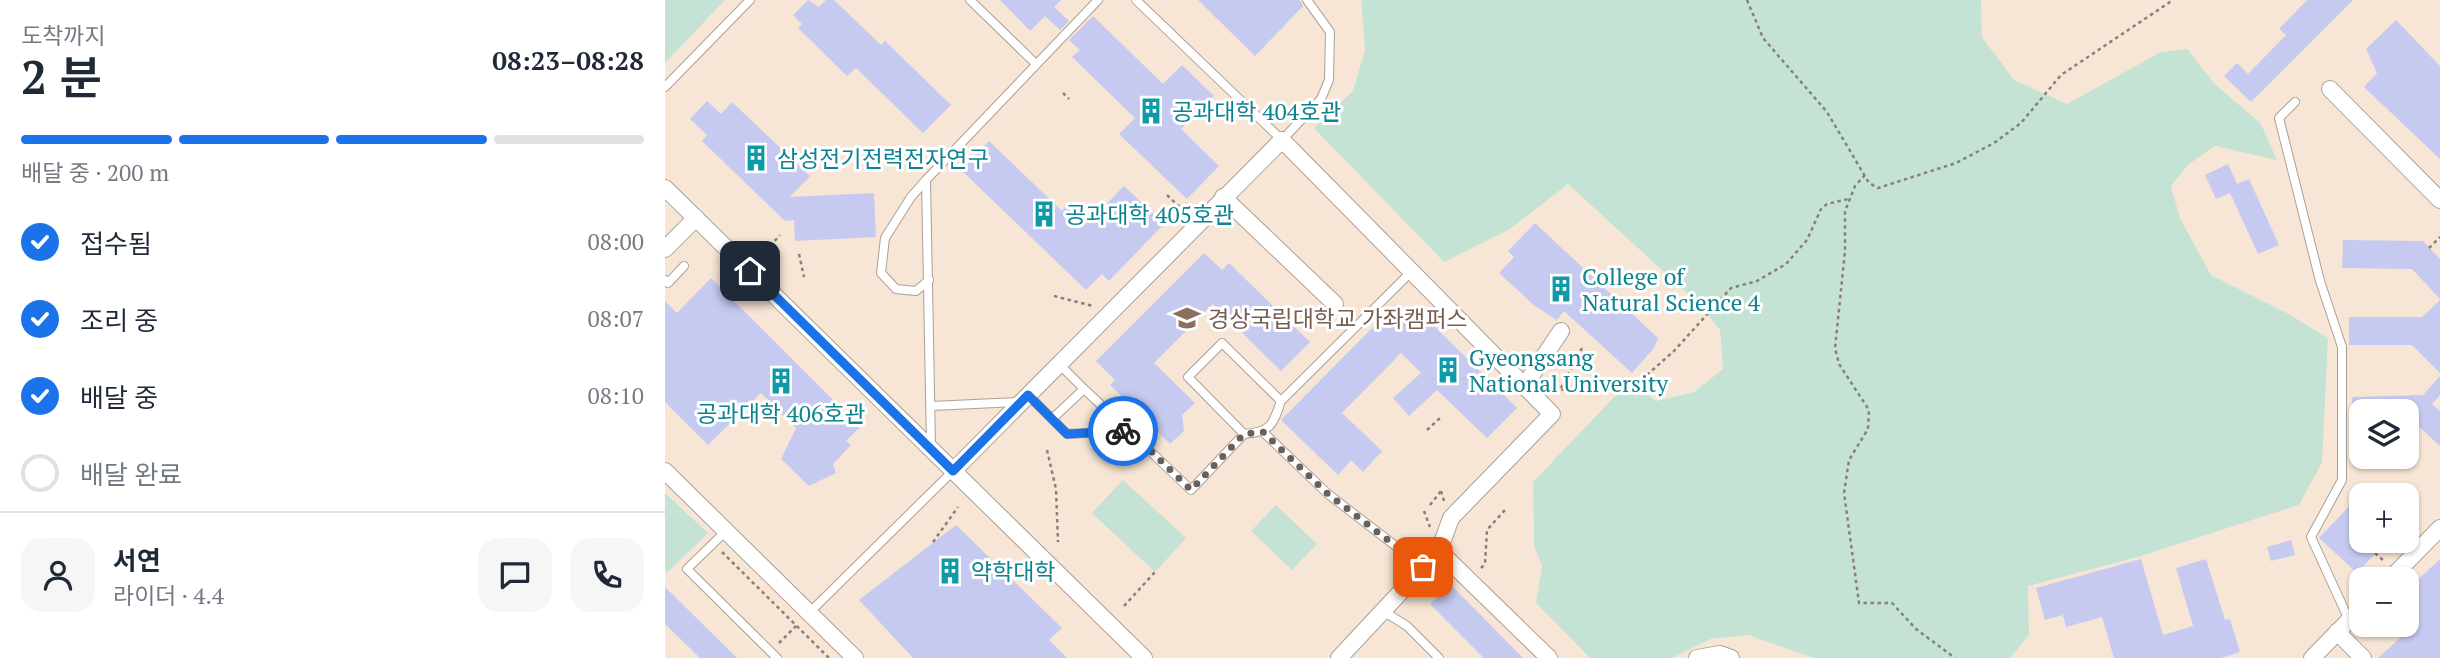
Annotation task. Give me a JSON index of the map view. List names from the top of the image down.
{
  "places": {
    "building": [
      "공과대학 404호관",
      "삼성전기전력전자연구",
      "공과대학 405호관",
      "College of Natural Science 4",
      "Gyeongsang National University",
      "공과대학 406호관",
      "약학대학"
    ],
    "school or university": ["경상국립대학교 가좌캠퍼스"]
  },
  "page": {
    "heading": ["2 분", "도착까지", "08:23–08:28"],
    "panel": ["서연", "라이더 · 4.4"],
    "bar": "배달 중 · 200 m",
    "list": [
      ["접수됨", "08:00"],
      ["조리 중", "08:07"],
      ["배달 중", "08:10"],
      "배달 완료"
    ],
    "map_buttons": ["+", "−"]
  }
}
